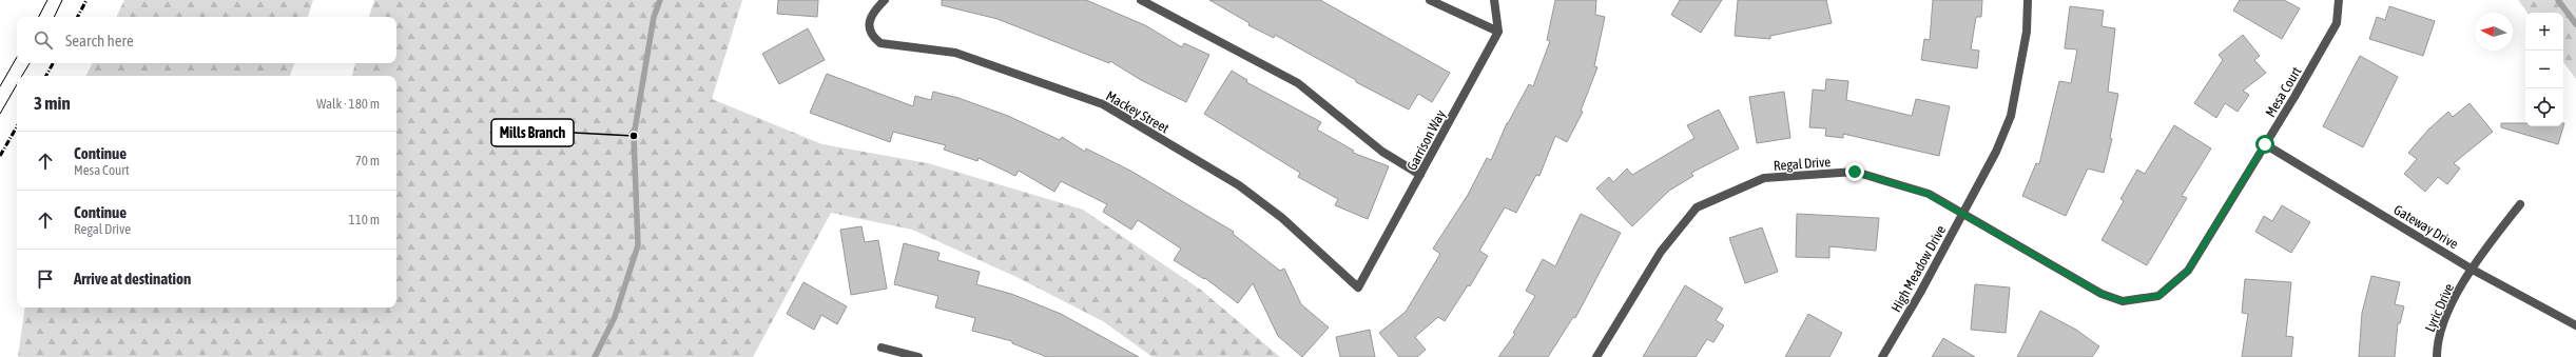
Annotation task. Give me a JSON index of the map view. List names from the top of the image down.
{
  "streets": {
    "street": [
      "Mesa Court",
      "Mackey Street",
      "Garrison Way",
      "Regal Drive",
      "Gateway Drive",
      "High Meadow Drive",
      "Lyric Drive"
    ]
  },
  "crossings": [
    ["Mesa Court", "Regal Drive"],
    ["Mesa Court", "Gateway Drive"],
    ["Mackey Street", "Garrison Way"],
    ["Regal Drive", "High Meadow Drive"],
    ["Gateway Drive", "Lyric Drive"]
  ],
  "places": ["Mills Branch"],
  "north": "left",
  "page": {
    "map_buttons": ["+", "−"],
    "search": "Search here",
    "heading": ["3 min", "Walk · 180 m"],
    "list": [
      ["Continue", "Mesa Court", "70 m"],
      ["Continue", "Regal Drive", "110 m"],
      "Arrive at destination"
    ]
  }
}
